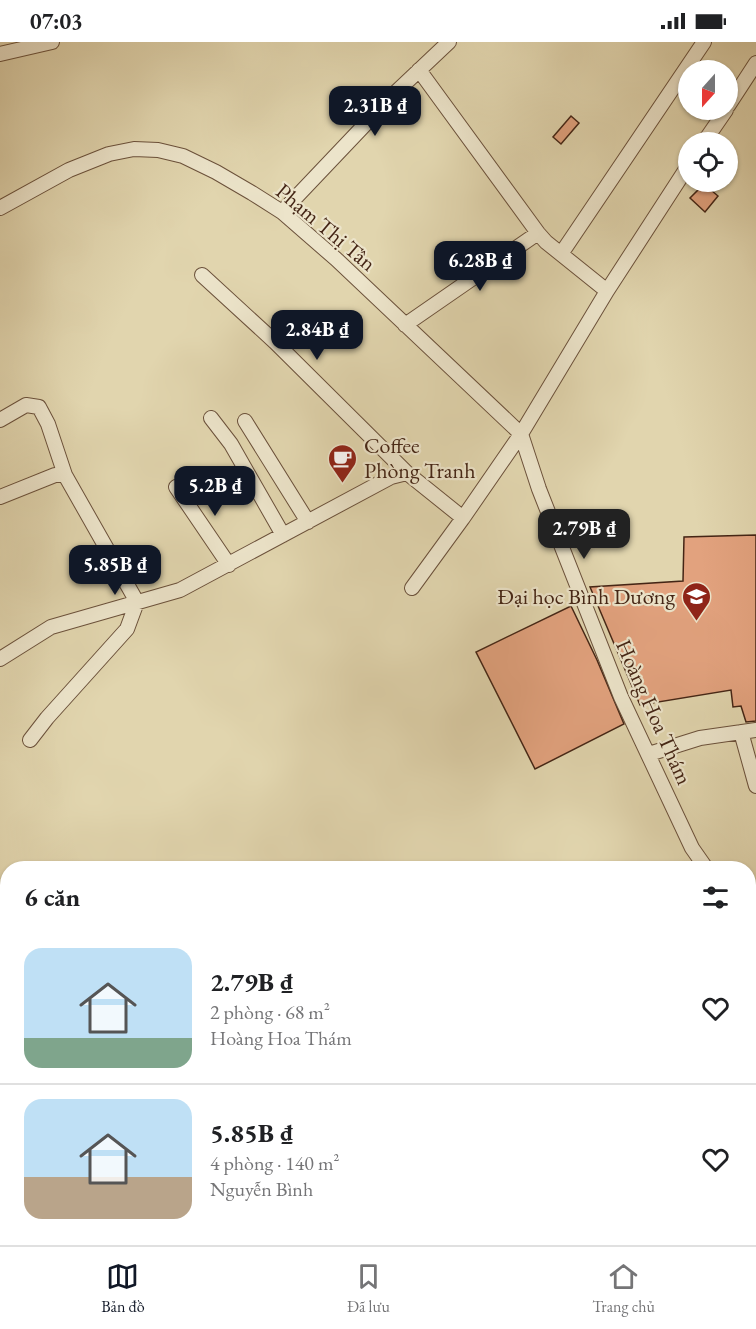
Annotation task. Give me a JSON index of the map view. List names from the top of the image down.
{
  "streets": {
    "street": ["Phạm Thị Tân", "Hoàng Hoa Thám"]
  },
  "crossings": [
    ["Phạm Thị Tân", "Hoàng Hoa Thám"]
  ],
  "places": {
    "cafe": ["Coffee Phòng Tranh"],
    "school or university": ["Đại học Bình Dương"]
  },
  "north": "bottom",
  "page": {
    "status": "07:03",
    "price": [
      "2.31B ₫",
      "6.28B ₫",
      "2.84B ₫",
      "5.2B ₫",
      "2.79B ₫",
      "5.85B ₫"
    ],
    "heading": "6 căn",
    "list": [
      {
        "name": "2.79B ₫",
        "note": "2 phòng · 68 m² · Hoàng Hoa Thám"
      },
      {
        "name": "5.85B ₫",
        "note": "4 phòng · 140 m² · Nguyễn Bình"
      }
    ],
    "tabs": ["Bản đồ", "Đã lưu", "Trang chủ"]
  }
}
